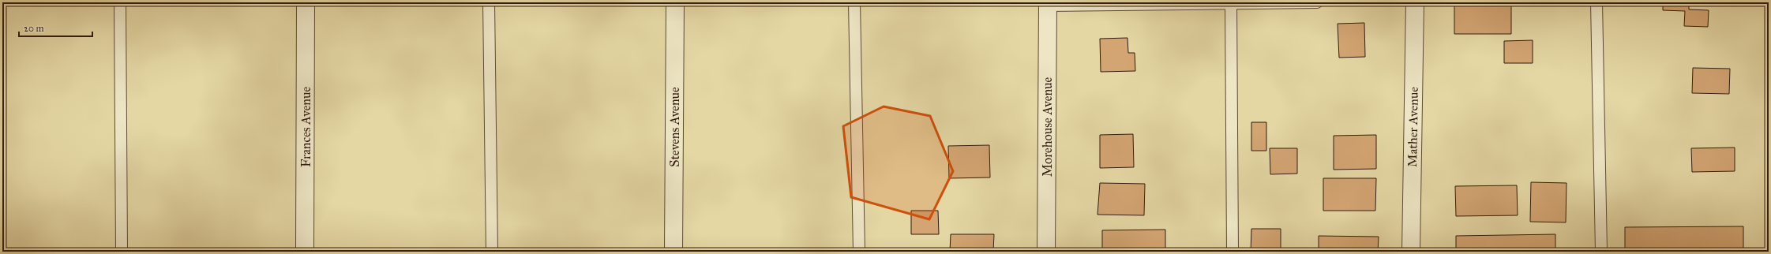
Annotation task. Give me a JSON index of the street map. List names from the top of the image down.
{
  "streets": {
    "street": [
      "Frances Avenue",
      "Stevens Avenue",
      "Morehouse Avenue",
      "Mather Avenue"
    ]
  },
  "scale_bar": "20 m"
}
